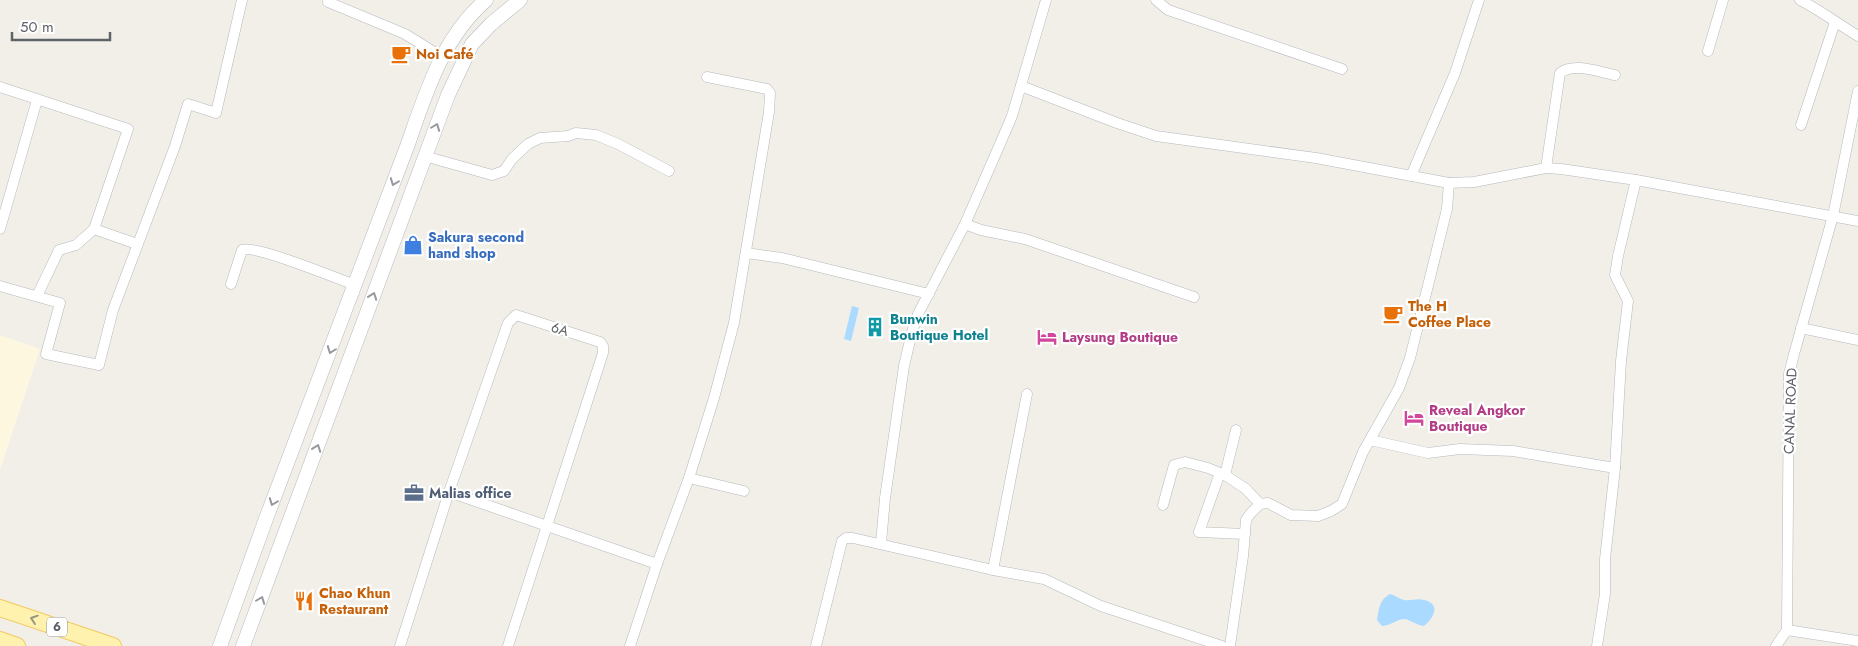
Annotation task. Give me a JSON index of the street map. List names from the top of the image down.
{
  "streets": {
    "main road": ["6"],
    "street": ["6A", "CANAL ROAD"]
  },
  "places": {
    "cafe": ["Noi Café", "The H Coffee Place"],
    "shop": ["Sakura second hand shop"],
    "building": ["Bunwin Boutique Hotel"],
    "hotel": ["Laysung Boutique", "Reveal Angkor Boutique"],
    "office": ["Malias office"],
    "restaurant": ["Chao Khun Restaurant"]
  },
  "scale_bar": "50 m"
}
